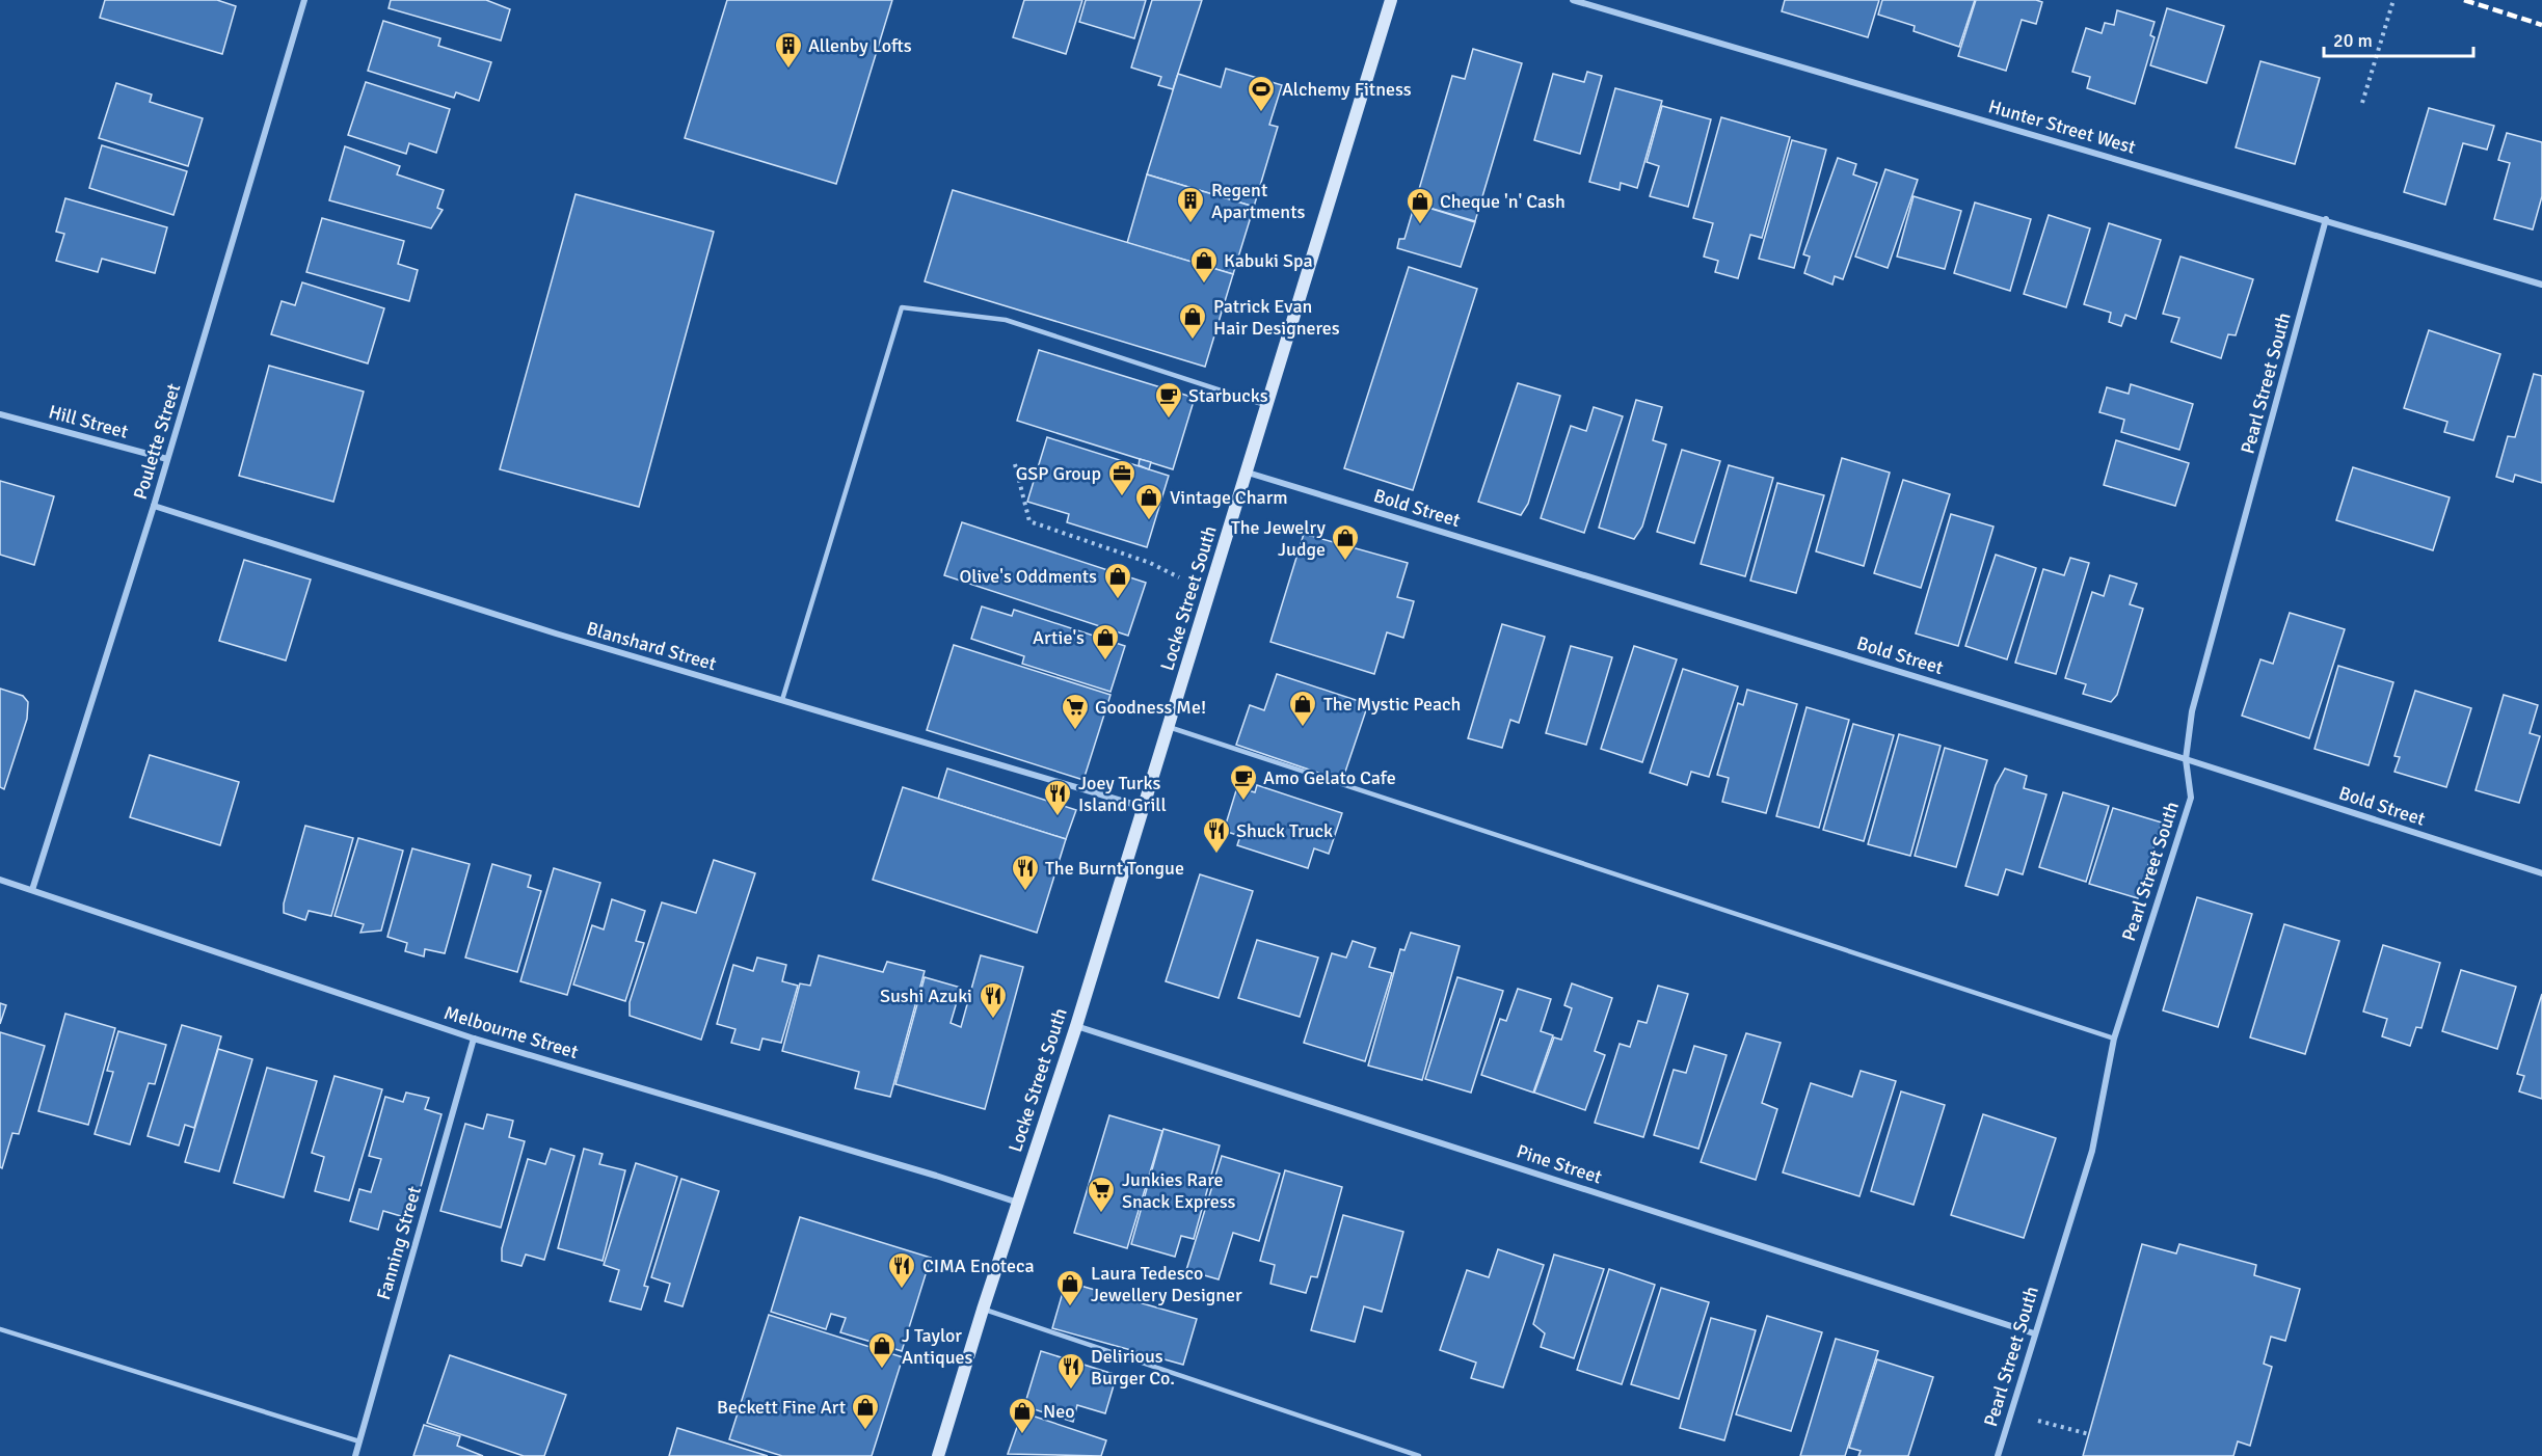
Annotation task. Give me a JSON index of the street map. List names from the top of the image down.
{
  "streets": {
    "street": [
      "Hunter Street West",
      "Pearl Street South",
      "Hill Street",
      "Poulette Street",
      "Bold Street",
      "Locke Street South",
      "Blanshard Street",
      "Melbourne Street",
      "Pine Street",
      "Fanning Street"
    ]
  },
  "crossings": [
    ["Hunter Street West", "Pearl Street South"],
    ["Pearl Street South", "Bold Street"],
    ["Pearl Street South", "Pine Street"],
    ["Hill Street", "Poulette Street"],
    ["Poulette Street", "Blanshard Street"],
    ["Poulette Street", "Melbourne Street"],
    ["Bold Street", "Locke Street South"],
    ["Locke Street South", "Blanshard Street"],
    ["Locke Street South", "Melbourne Street"],
    ["Locke Street South", "Pine Street"],
    ["Melbourne Street", "Fanning Street"]
  ],
  "places": {
    "building": ["Allenby Lofts", "Regent Apartments"],
    "sports": ["Alchemy Fitness"],
    "shop": [
      "Cheque 'n' Cash",
      "Kabuki Spa",
      "Patrick Evan Hair Designeres",
      "Vintage Charm",
      "The Jewelry Judge",
      "Olive's Oddments",
      "Artie's",
      "The Mystic Peach",
      "Laura Tedesco Jewellery Designer",
      "J Taylor Antiques",
      "Beckett Fine Art",
      "Neo"
    ],
    "cafe": ["Starbucks", "Amo Gelato Cafe"],
    "office": ["GSP Group"],
    "supermarket": ["Goodness Me!", "Junkies Rare Snack Express"],
    "restaurant": [
      "Joey Turks Island Grill",
      "Shuck Truck",
      "The Burnt Tongue",
      "Sushi Azuki",
      "CIMA Enoteca",
      "Delirious Burger Co."
    ]
  },
  "scale_bar": "20 m"
}
